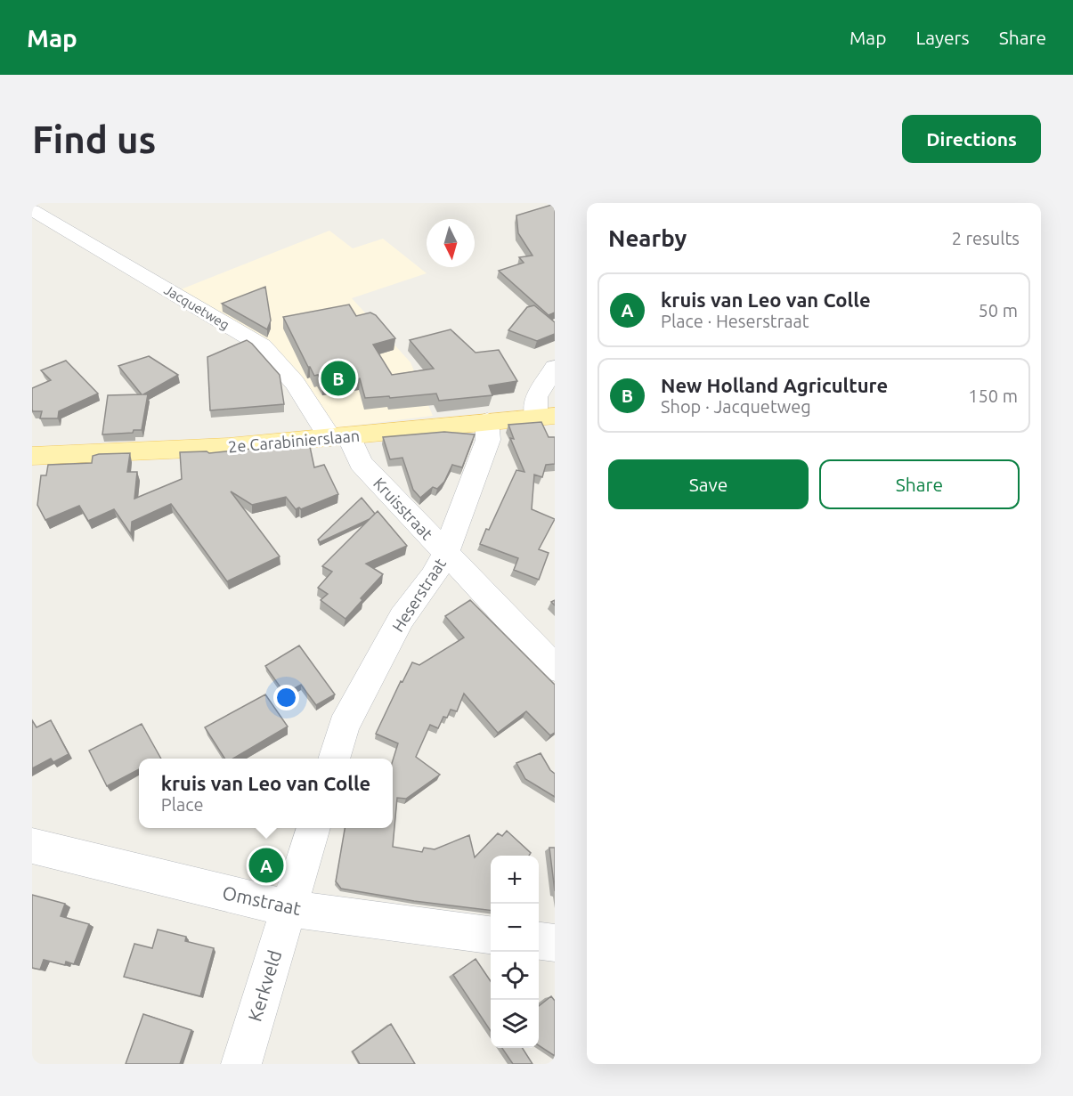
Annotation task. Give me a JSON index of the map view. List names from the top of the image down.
{
  "streets": {
    "main road": ["2e Carabinierslaan"],
    "street": [
      "Jacquetweg",
      "Kruisstraat",
      "Heserstraat",
      "Omstraat",
      "Kerkveld"
    ]
  },
  "crossings": [
    ["Jacquetweg", "2e Carabinierslaan"],
    ["Jacquetweg", "Kruisstraat"],
    ["2e Carabinierslaan", "Kruisstraat"],
    ["2e Carabinierslaan", "Heserstraat"],
    ["Kruisstraat", "Heserstraat"],
    ["Omstraat", "Kerkveld"]
  ],
  "north": "bottom",
  "page": {
    "header": "Map",
    "nav": ["Map", "Layers", "Share"],
    "buttons": [
      "Directions",
      ["Save", "Share"]
    ],
    "title": "Find us",
    "heading": ["Nearby", "2 results"],
    "list": [
      {
        "mark": "A",
        "name": "kruis van Leo van Colle",
        "note": "Place · Heserstraat",
        "value": "50 m"
      },
      {
        "mark": "B",
        "name": "New Holland Agriculture",
        "note": "Shop · Jacquetweg",
        "value": "150 m"
      }
    ],
    "pins": ["B", "A"],
    "popup": ["kruis van Leo van Colle", "Place"],
    "map_buttons": ["+", "−"]
  }
}
